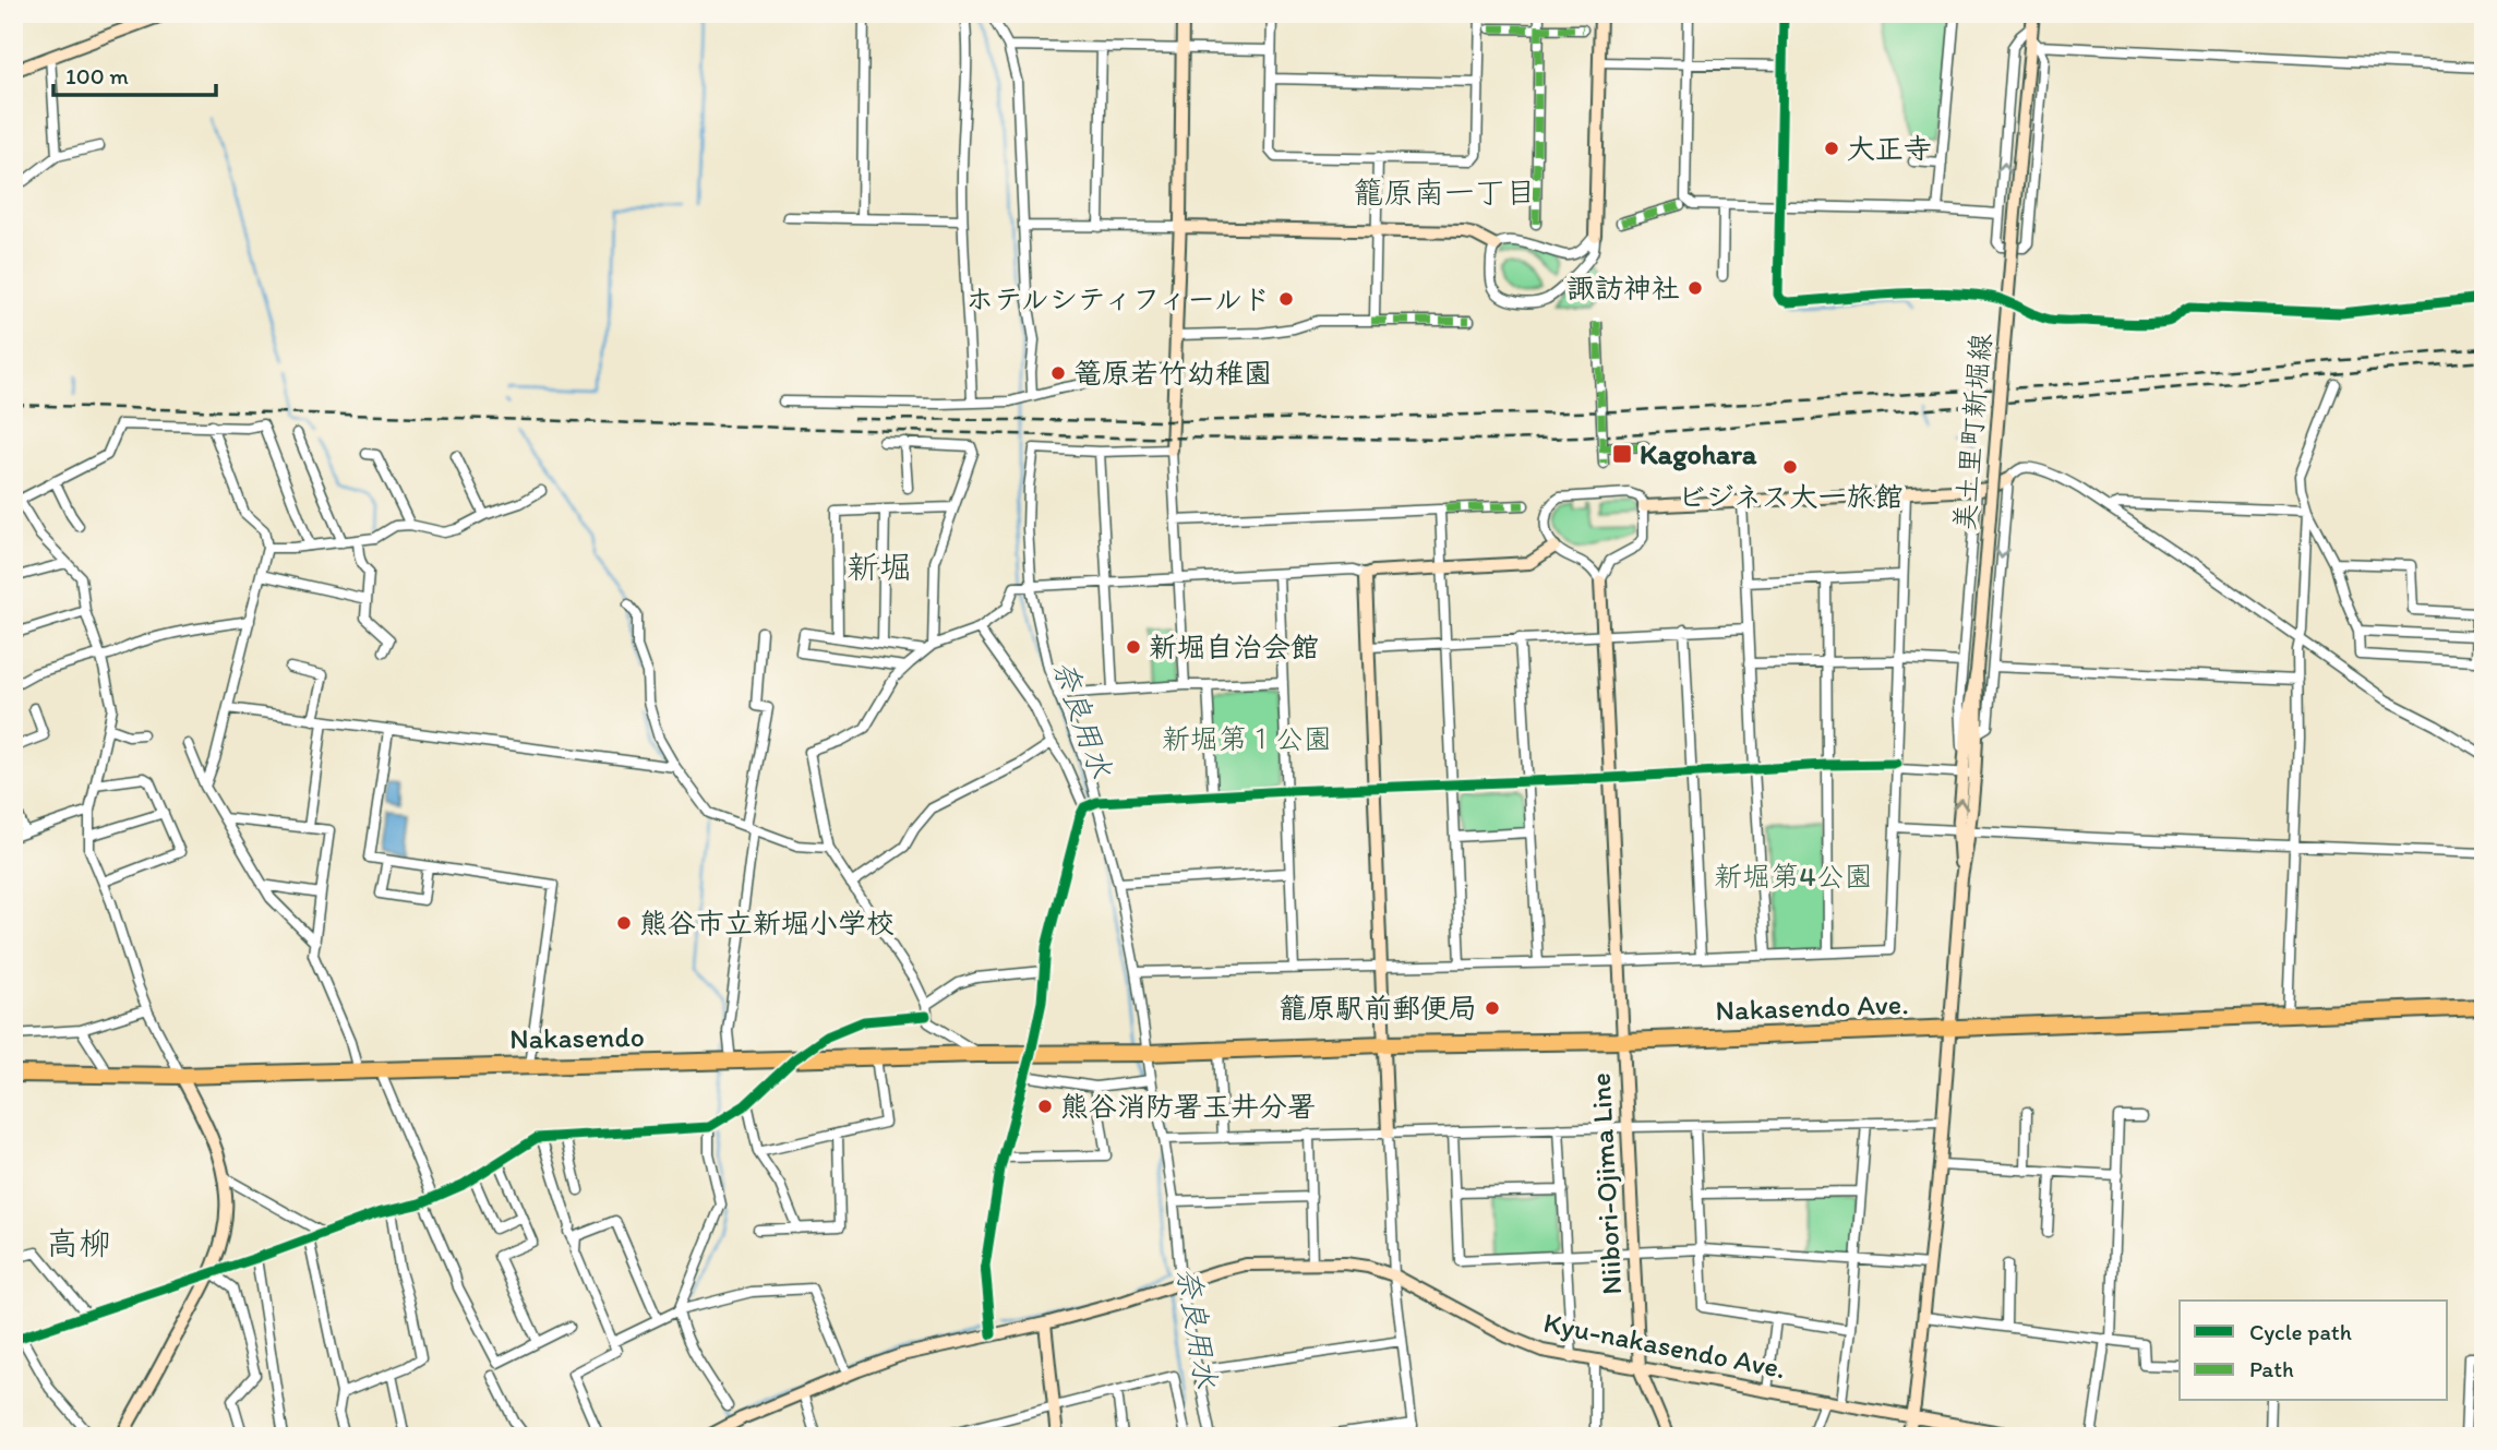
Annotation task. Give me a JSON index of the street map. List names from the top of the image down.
{
  "streets": {
    "highway": ["Nakasendo Ave.", "Nakasendo"],
    "main road": ["美土里町新堀線", "Niibori-Ojima Line", "Kyu-nakasendo Ave."]
  },
  "crossings": [
    ["美土里町新堀線", "Nakasendo Ave."],
    ["美土里町新堀線", "Kyu-nakasendo Ave."],
    ["Nakasendo Ave.", "Nakasendo"],
    ["Nakasendo Ave.", "Niibori-Ojima Line"],
    ["Niibori-Ojima Line", "Kyu-nakasendo Ave."]
  ],
  "districts": ["籠原南一丁目", "新堀", "高柳"],
  "water": ["奈良用水"],
  "parks": ["新堀第１公園", "新堀第4公園"],
  "places": {
    "other": [
      "大正寺",
      "諏訪神社",
      "ホテルシティフィールド",
      "篭原若竹幼稚園",
      "ビジネス大一旅館",
      "新堀自治会館",
      "熊谷市立新堀小学校",
      "籠原駅前郵便局",
      "熊谷消防署玉井分署"
    ],
    "transit": ["Kagohara"]
  },
  "legend": ["Cycle path", "Path"],
  "scale_bar": "100 m"
}
